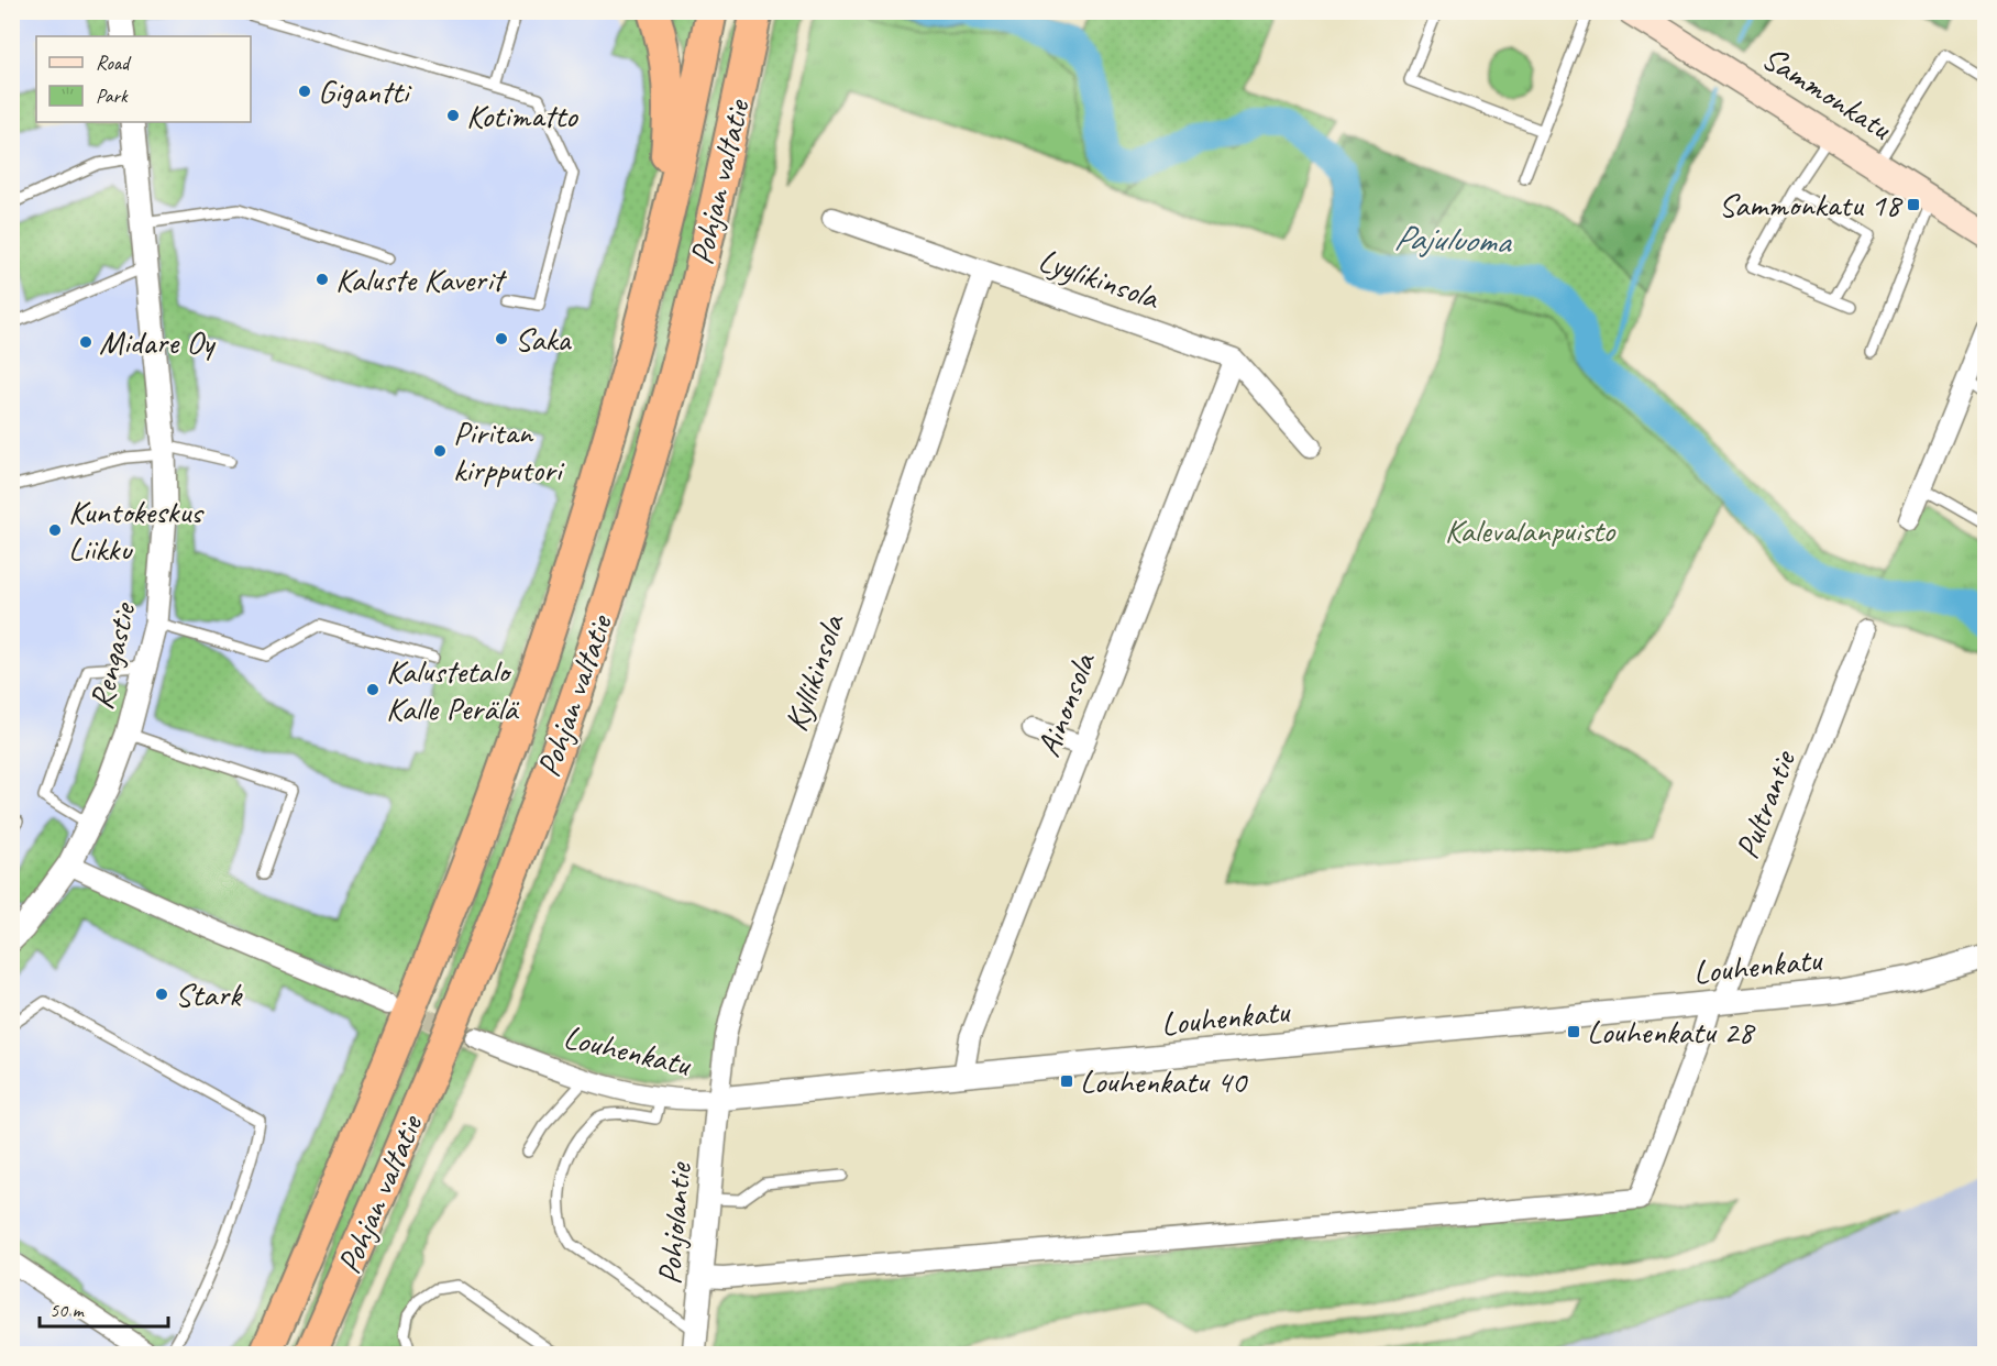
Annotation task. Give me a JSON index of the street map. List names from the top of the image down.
{
  "streets": {
    "highway": ["Pohjan valtatie"],
    "main road": ["Sammonkatu"],
    "street": [
      "Lyylikinsola",
      "Rengastie",
      "Kyllikinsola",
      "Ainonsola",
      "Pultrantie",
      "Louhenkatu",
      "Pohjolantie"
    ]
  },
  "crossings": [
    ["Lyylikinsola", "Kyllikinsola"],
    ["Lyylikinsola", "Ainonsola"],
    ["Kyllikinsola", "Louhenkatu"],
    ["Kyllikinsola", "Pohjolantie"],
    ["Ainonsola", "Louhenkatu"],
    ["Pultrantie", "Louhenkatu"],
    ["Pultrantie", "Pohjolantie"],
    ["Louhenkatu", "Pohjolantie"]
  ],
  "water": ["Pajuluoma"],
  "parks": ["Kalevalanpuisto"],
  "places": {
    "other": [
      "Gigantti",
      "Kotimatto",
      "Kaluste Kaverit",
      "Saka",
      "Midare Oy",
      "Piritan kirpputori",
      "Kuntokeskus Liikku",
      "Kalustetalo Kalle Perälä",
      "Stark"
    ],
    "transit": ["Sammonkatu 18", "Louhenkatu 28", "Louhenkatu 40"]
  },
  "legend": ["Road", "Park"],
  "scale_bar": "50 m"
}
